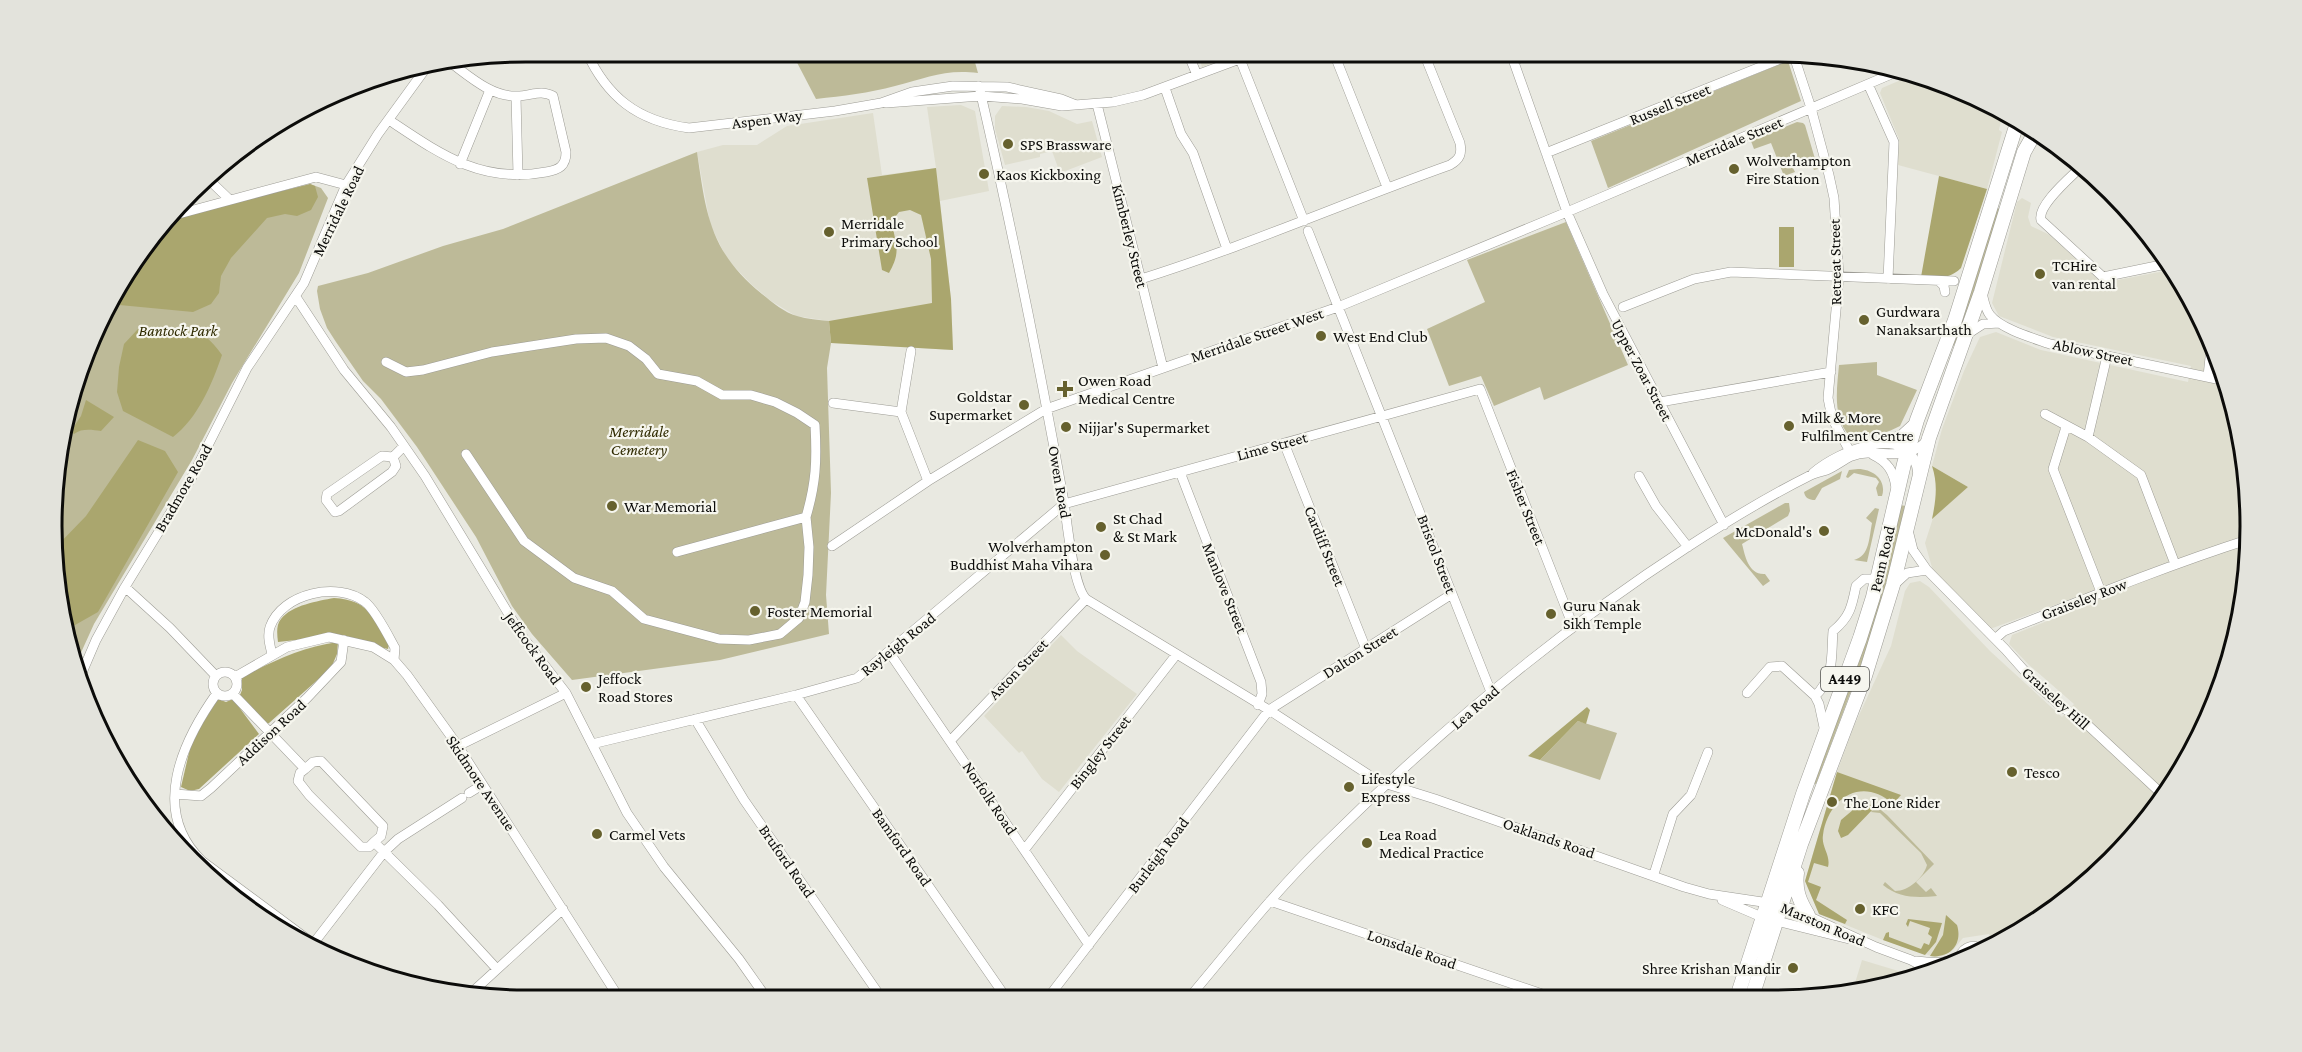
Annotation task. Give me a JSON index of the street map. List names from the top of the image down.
{
  "streets": {
    "highway": ["Penn Road", "A449"],
    "street": [
      "Russell Street",
      "Aspen Way",
      "Merridale Street",
      "Merridale Road",
      "Kimberley Street",
      "Retreat Street",
      "Merridale Street West",
      "Ablow Street",
      "Upper Zoar Street",
      "Lime Street",
      "Owen Road",
      "Bradmore Road",
      "Fisher Street",
      "Cardiff Street",
      "Bristol Street",
      "Manlove Street",
      "Graiseley Row",
      "Rayleigh Road",
      "Jeffcock Road",
      "Dalton Street",
      "Aston Street",
      "Graiseley Hill",
      "Lea Road",
      "Addison Road",
      "Bingley Street",
      "Skidmore Avenue",
      "Norfolk Road",
      "Oaklands Road",
      "Bamford Road",
      "Burleigh Road",
      "Bruford Road",
      "Marston Road",
      "Lonsdale Road"
    ]
  },
  "crossings": [
    ["Russell Street", "Upper Zoar Street"],
    ["Aspen Way", "Kimberley Street"],
    ["Aspen Way", "Owen Road"],
    ["Merridale Street", "Retreat Street"],
    ["Merridale Street", "Merridale Street West"],
    ["Merridale Street", "Upper Zoar Street"],
    ["Merridale Road", "Bradmore Road"],
    ["Merridale Road", "Jeffcock Road"],
    ["Kimberley Street", "Merridale Street West"],
    ["Retreat Street", "Lea Road"],
    ["Merridale Street West", "Upper Zoar Street"],
    ["Merridale Street West", "Owen Road"],
    ["Merridale Street West", "Bristol Street"],
    ["Upper Zoar Street", "Lea Road"],
    ["Lime Street", "Owen Road"],
    ["Lime Street", "Fisher Street"],
    ["Lime Street", "Cardiff Street"],
    ["Lime Street", "Bristol Street"],
    ["Lime Street", "Manlove Street"],
    ["Lime Street", "Rayleigh Road"],
    ["Owen Road", "Rayleigh Road"],
    ["Owen Road", "Aston Street"],
    ["Bradmore Road", "Jeffcock Road"],
    ["Fisher Street", "Lea Road"],
    ["Cardiff Street", "Dalton Street"],
    ["Bristol Street", "Dalton Street"],
    ["Bristol Street", "Lea Road"],
    ["Penn Road", "Graiseley Hill"],
    ["Penn Road", "Lea Road"],
    ["Penn Road", "Oaklands Road"],
    ["Penn Road", "Marston Road"],
    ["Graiseley Row", "Graiseley Hill"],
    ["Rayleigh Road", "Jeffcock Road"],
    ["Rayleigh Road", "Norfolk Road"],
    ["Rayleigh Road", "Bamford Road"],
    ["Rayleigh Road", "Bruford Road"],
    ["Dalton Street", "Burleigh Road"],
    ["Aston Street", "Norfolk Road"],
    ["Lea Road", "Oaklands Road"],
    ["Lea Road", "Lonsdale Road"],
    ["Addison Road", "Skidmore Avenue"],
    ["Bingley Street", "Norfolk Road"],
    ["Norfolk Road", "Burleigh Road"],
    ["Oaklands Road", "Marston Road"]
  ],
  "parks": ["Bantock Park", "Merridale Cemetery"],
  "places": {
    "other": [
      "SPS Brassware",
      "Wolverhampton Fire Station",
      "Kaos Kickboxing",
      "Merridale Primary School",
      "TCHire van rental",
      "Gurdwara Nanaksarthath",
      "West End Club",
      "Goldstar Supermarket",
      "Milk & More Fulfilment Centre",
      "Nijjar's Supermarket",
      "War Memorial",
      "St Chad & St Mark",
      "McDonald's",
      "Wolverhampton Buddhist Maha Vihara",
      "Foster Memorial",
      "Guru Nanak Sikh Temple",
      "Jeffock Road Stores",
      "Tesco",
      "Lifestyle Express",
      "The Lone Rider",
      "Carmel Vets",
      "Lea Road Medical Practice",
      "KFC",
      "Shree Krishan Mandir"
    ],
    "health": ["Owen Road Medical Centre"]
  }
}
